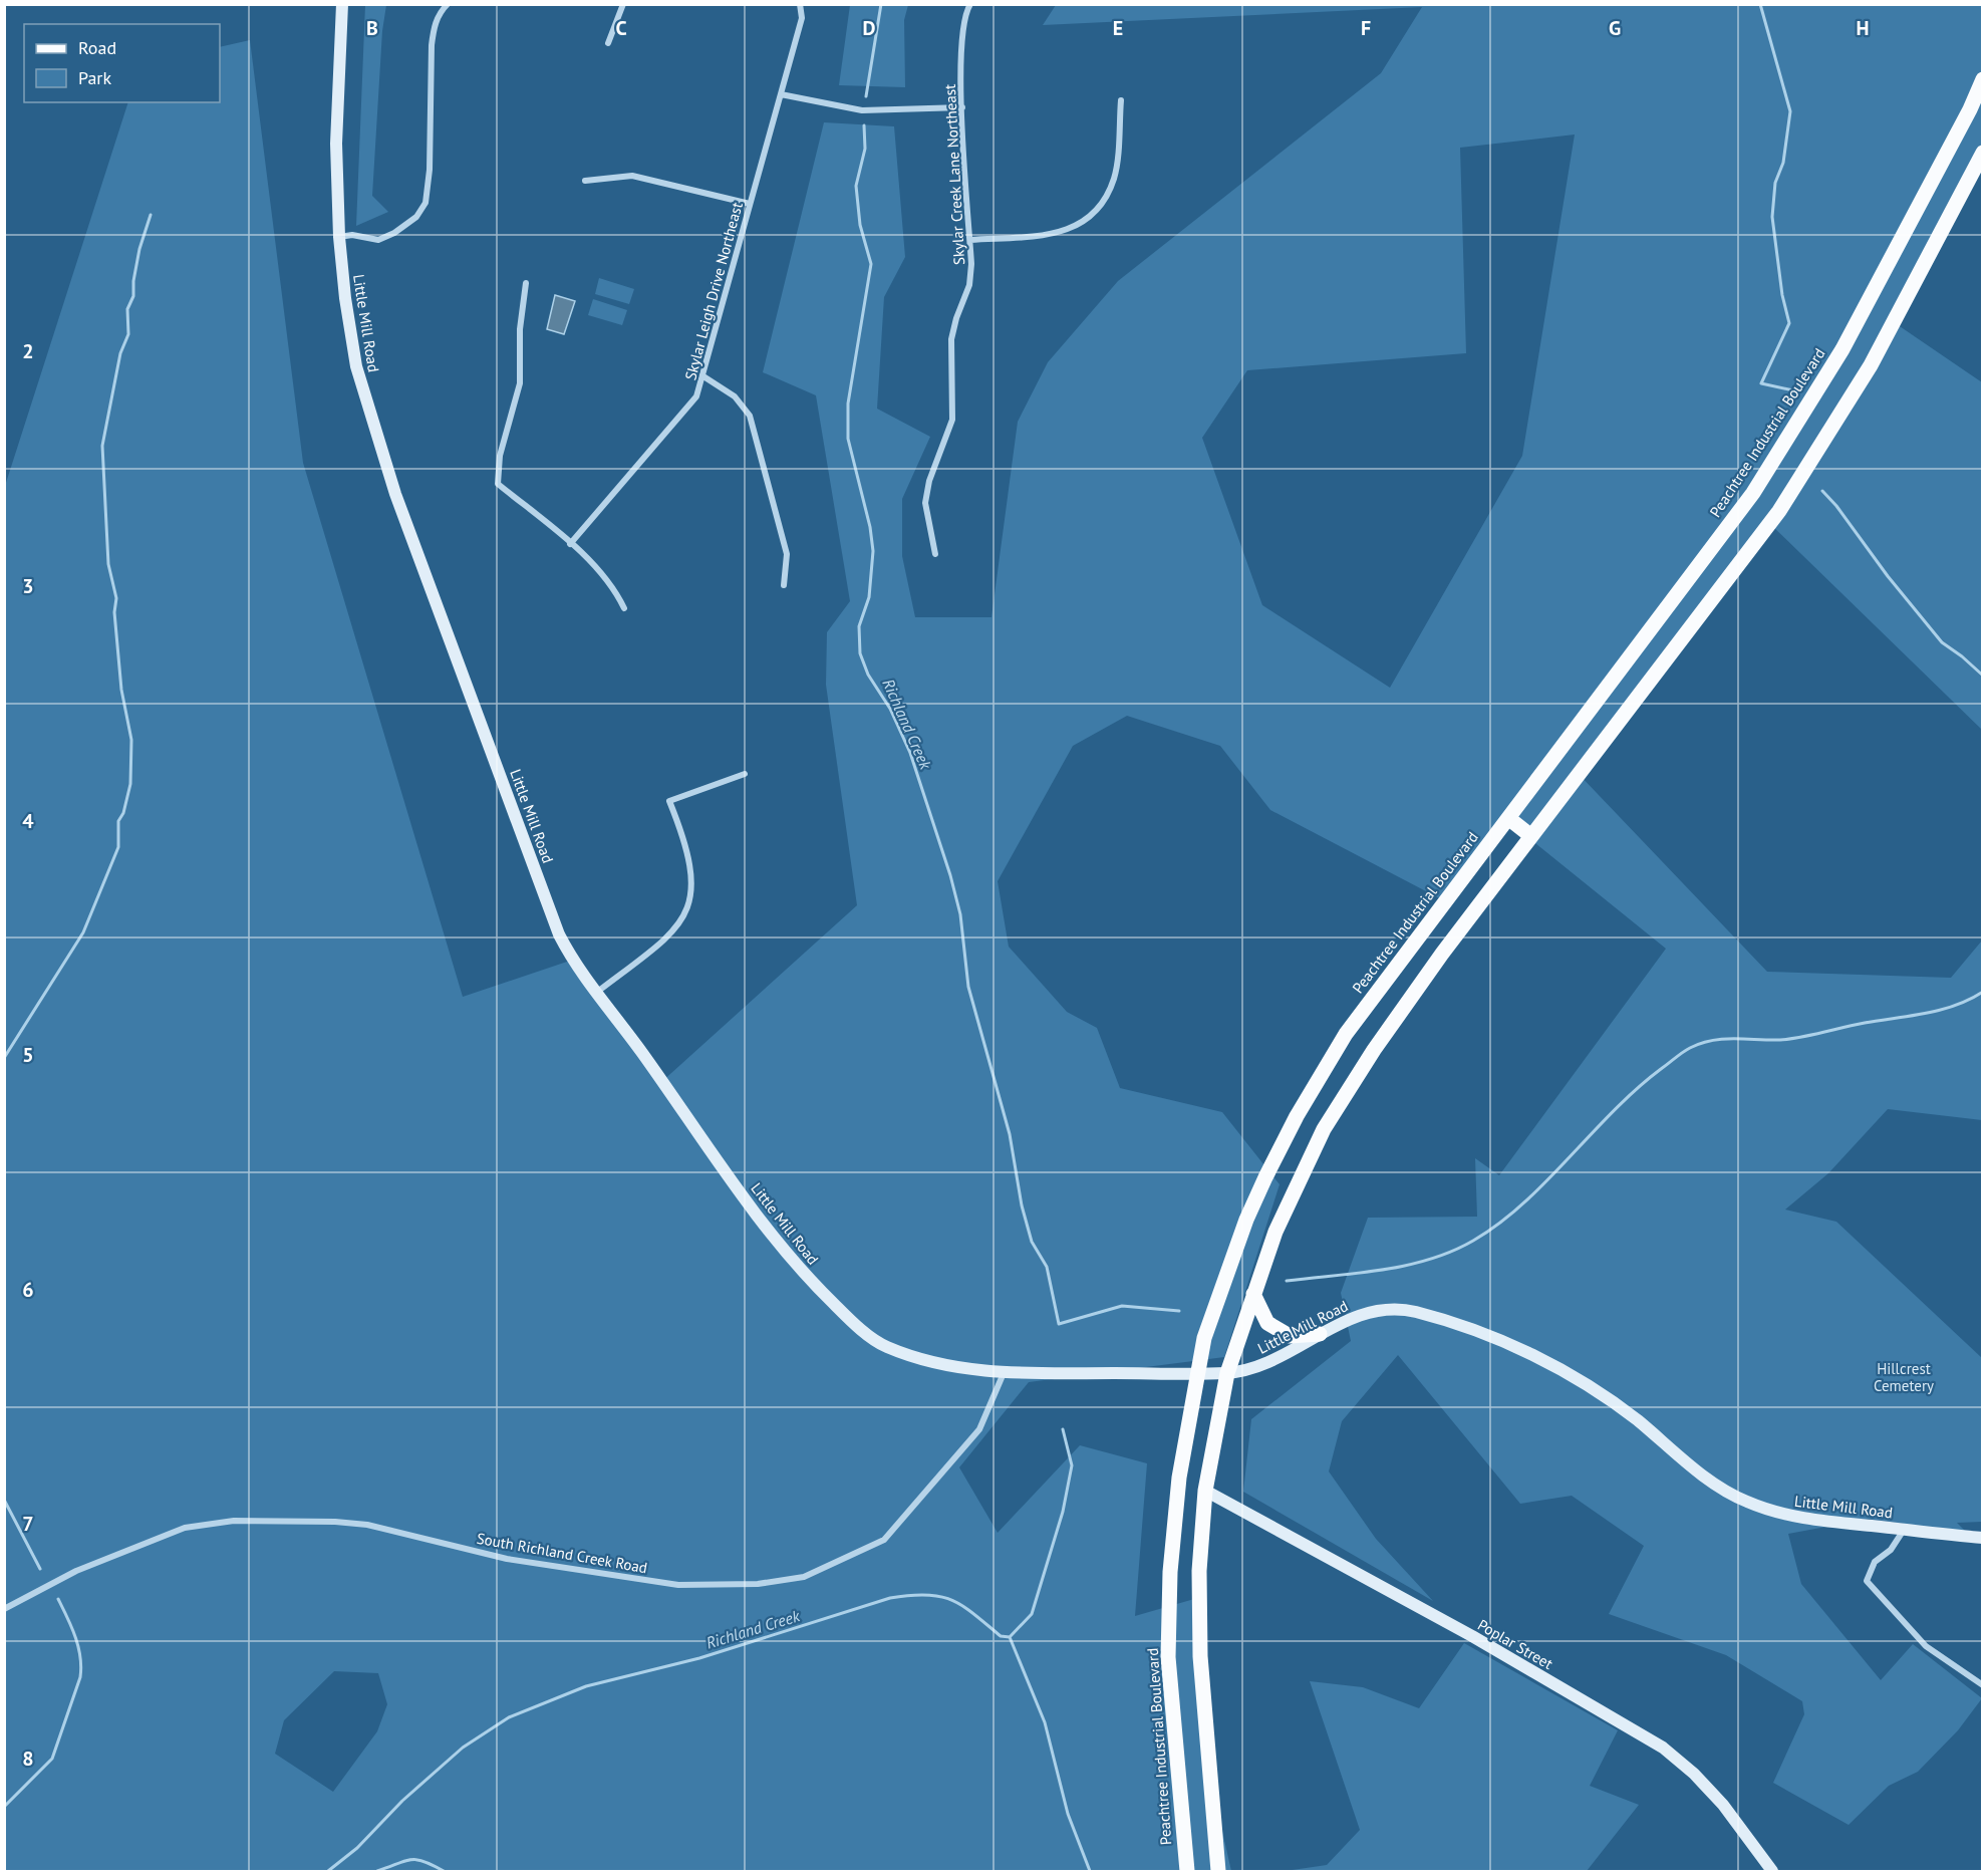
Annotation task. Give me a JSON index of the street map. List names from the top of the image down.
{
  "streets": {
    "main road": ["Peachtree Industrial Boulevard"],
    "street": [
      "Skylar Creek Lane Northeast",
      "Skylar Leigh Drive Northeast",
      "Little Mill Road",
      "South Richland Creek Road",
      "Poplar Street"
    ]
  },
  "crossings": [
    ["Little Mill Road", "Peachtree Industrial Boulevard"],
    ["Little Mill Road", "South Richland Creek Road"]
  ],
  "water": ["Richland Creek"],
  "parks": ["Hillcrest Cemetery"],
  "legend": ["Road", "Park"],
  "grid": {
    "columns": [
      "B",
      "C",
      "D",
      "E",
      "F",
      "G",
      "H"
    ],
    "rows": [
      "2",
      "3",
      "4",
      "5",
      "6",
      "7",
      "8"
    ]
  }
}
